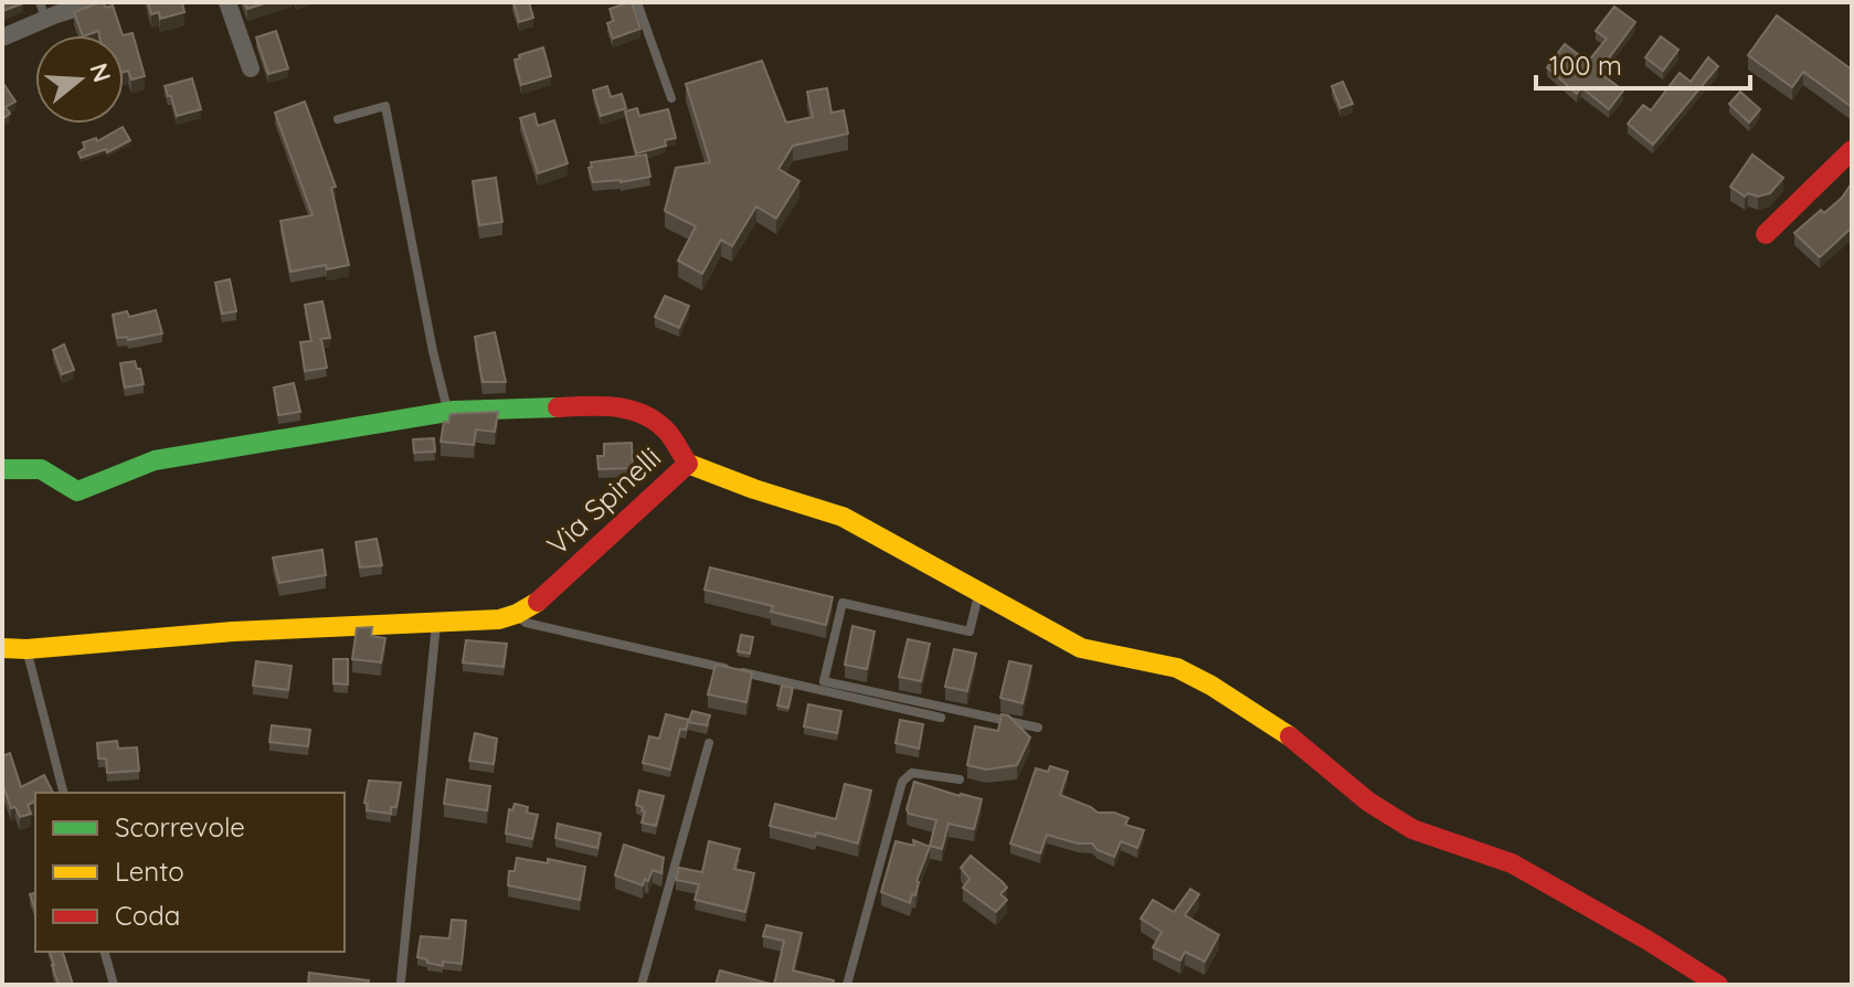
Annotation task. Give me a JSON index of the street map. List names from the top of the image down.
{
  "streets": {
    "street": ["Via Spinelli"]
  },
  "legend": ["Scorrevole", "Lento", "Coda"],
  "scale_bar": "100 m",
  "north": "right"
}
